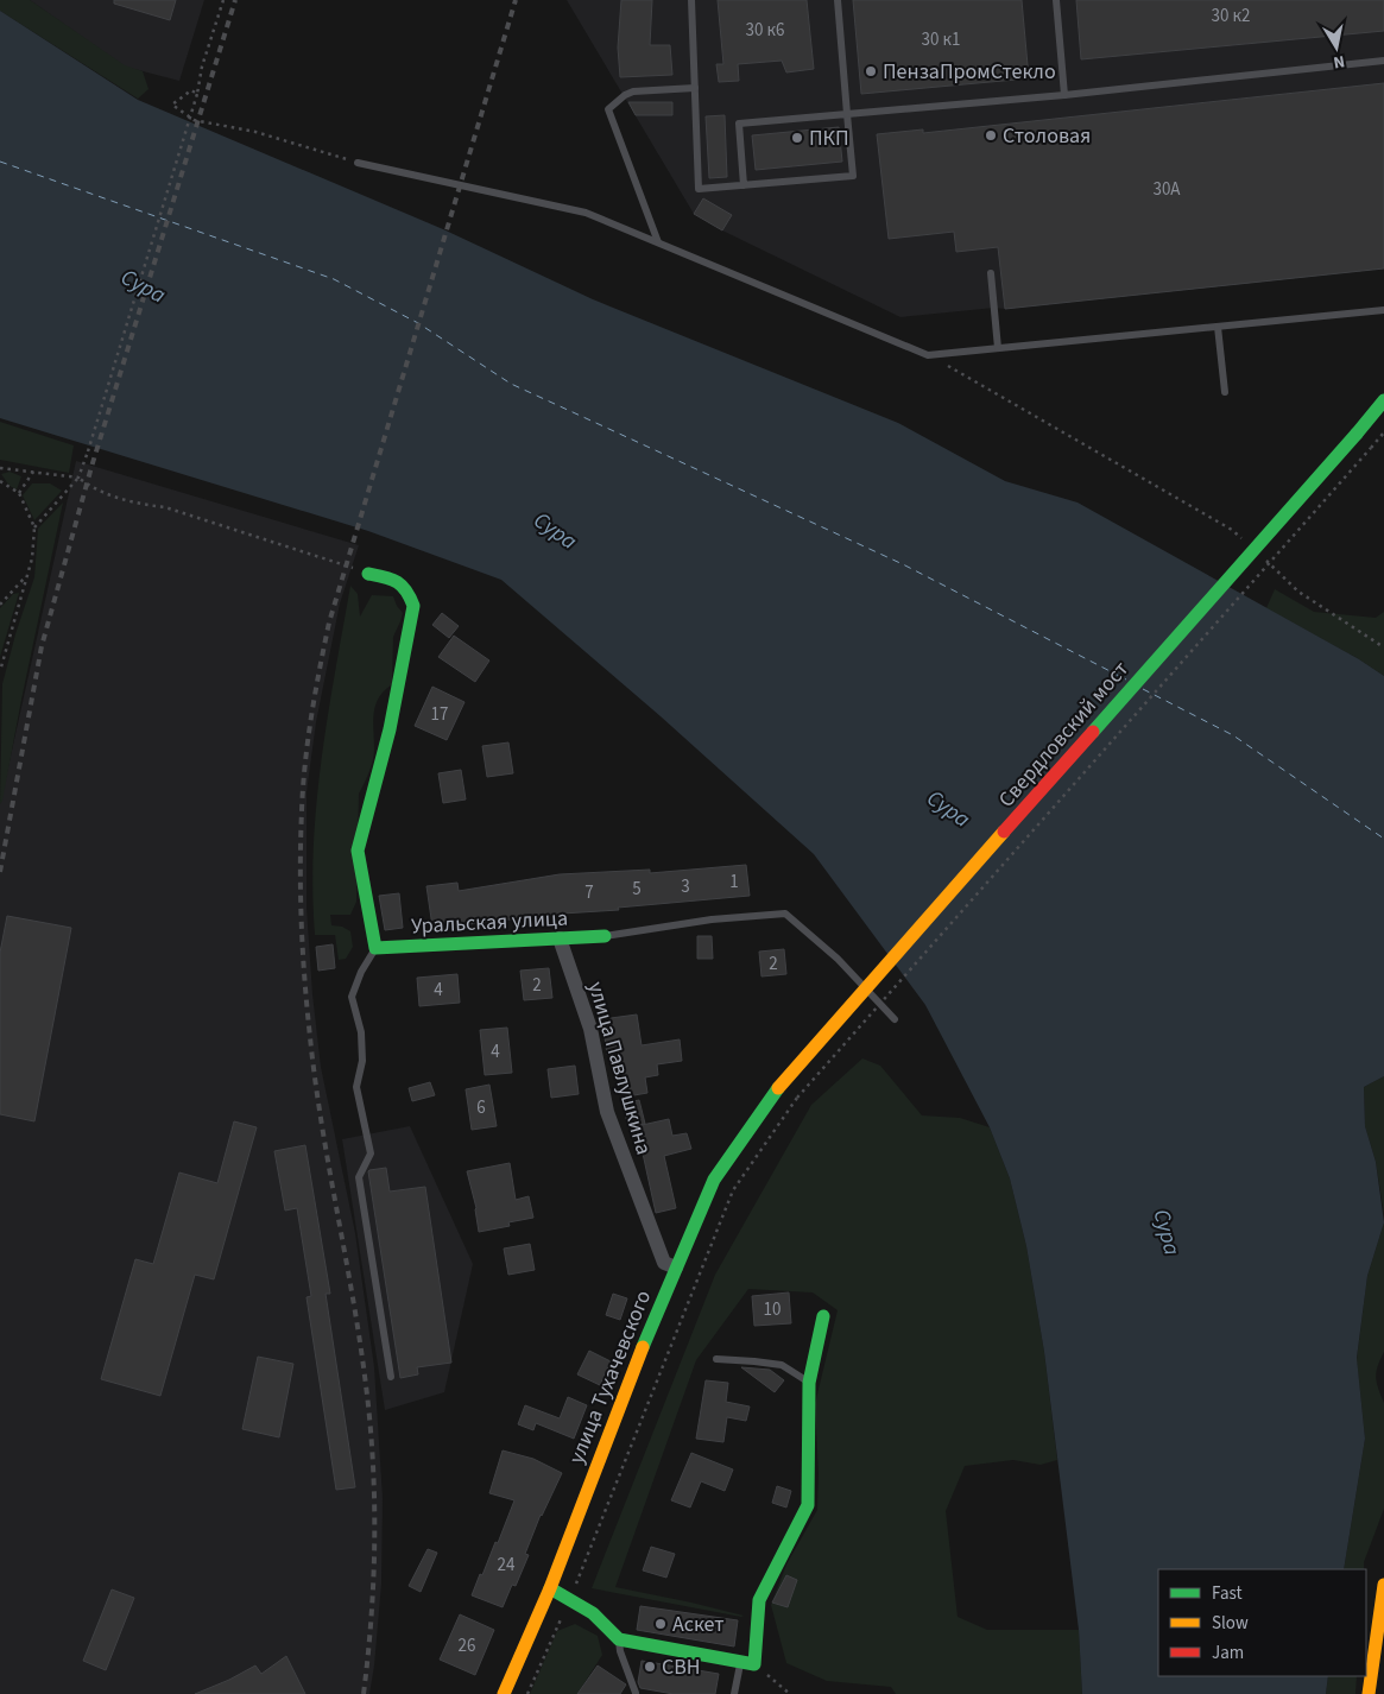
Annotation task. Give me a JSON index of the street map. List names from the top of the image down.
{
  "streets": {
    "main road": ["Свердловский мост", "Уральская улица", "улица Тухачевского"],
    "street": ["улица Павлушкина"]
  },
  "crossings": [
    ["Свердловский мост", "улица Тухачевского"],
    ["Уральская улица", "улица Павлушкина"],
    ["улица Павлушкина", "улица Тухачевского"]
  ],
  "water": ["Сура"],
  "places": [
    "ПензаПромСтекло",
    "Столовая",
    "ПКП",
    "Аскет",
    "СВН"
  ],
  "house_numbers": [
    "30 к2",
    "30 к6",
    "30 к1",
    "30А",
    "17",
    "1",
    "3",
    "5",
    "7",
    "2",
    "2",
    "4",
    "4",
    "6",
    "10",
    "24",
    "26"
  ],
  "legend": ["Fast", "Slow", "Jam"],
  "north": "bottom"
}
